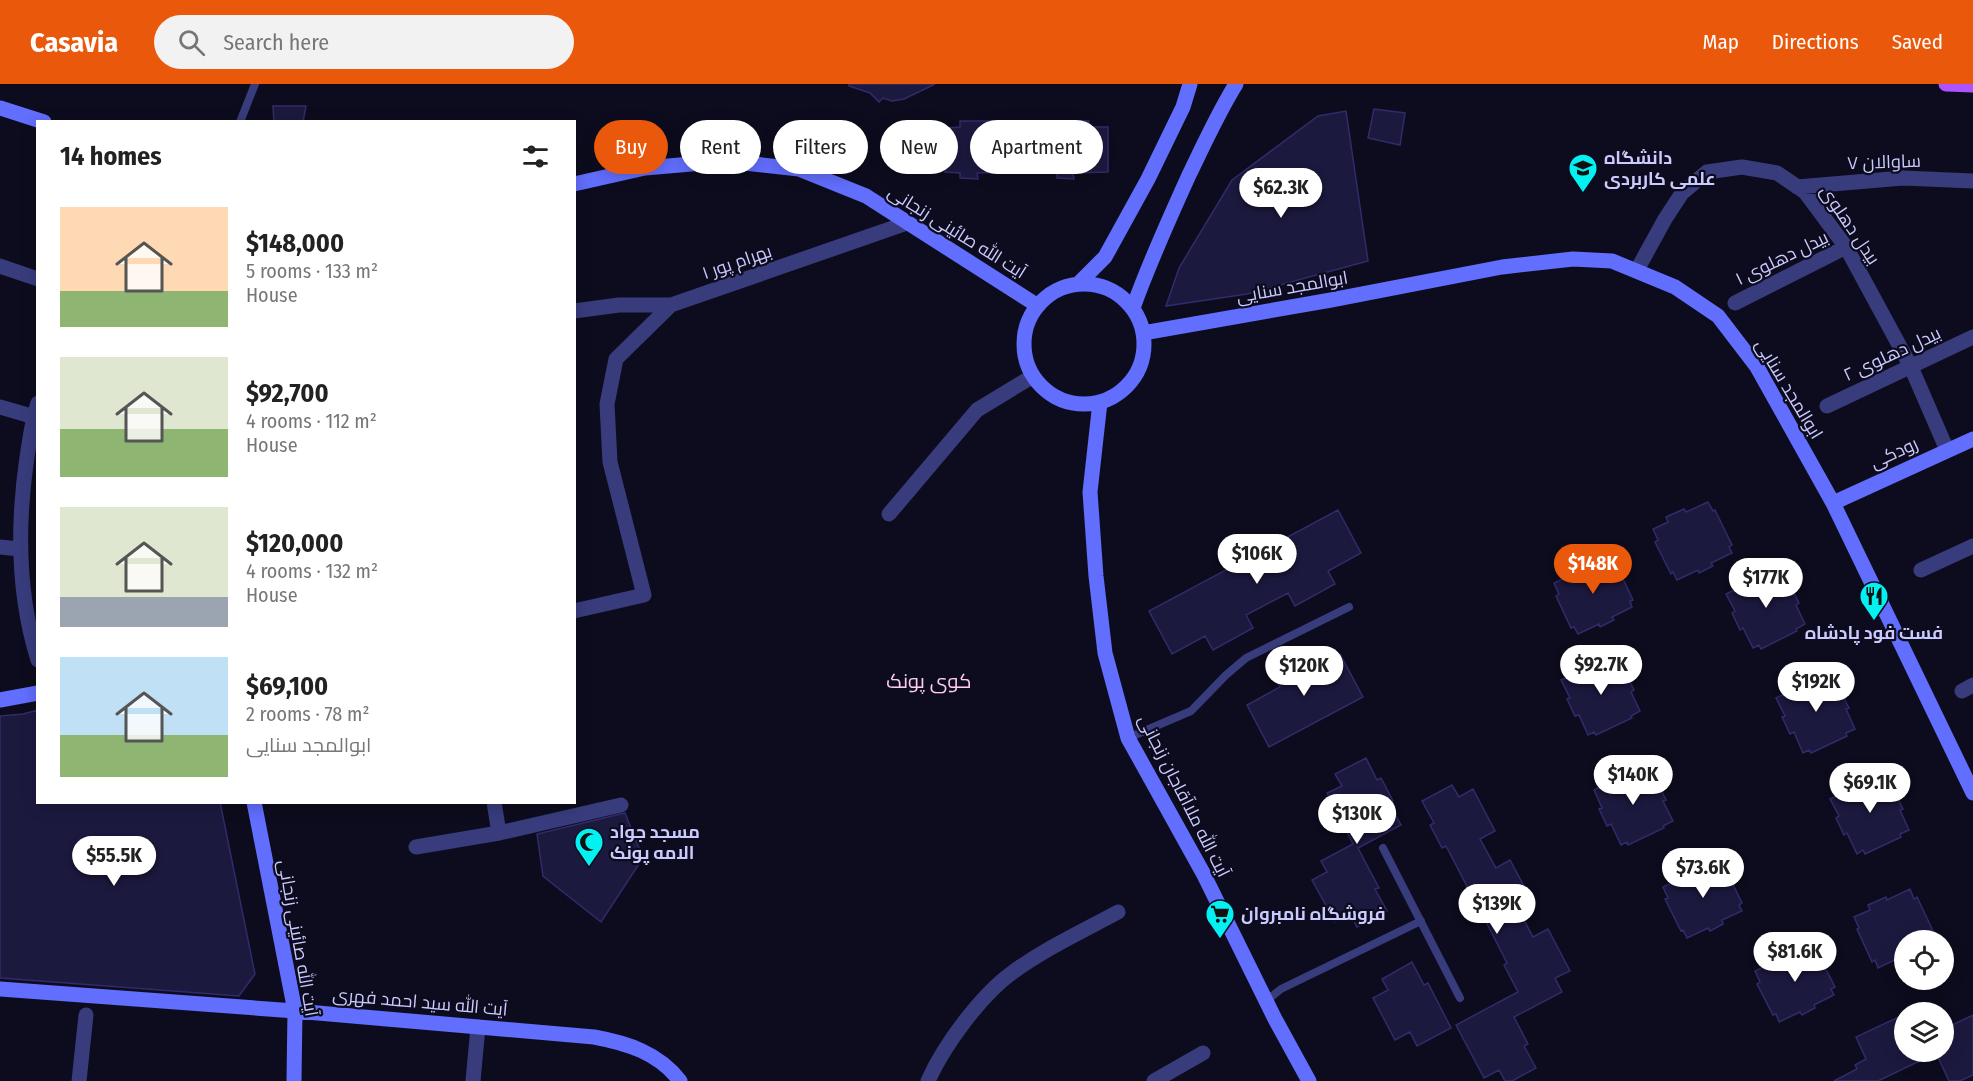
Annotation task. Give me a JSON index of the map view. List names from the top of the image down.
{
  "streets": {
    "main road": [
      "آیت الله صائینی زنجانی",
      "ابوالمجد سنایی",
      "رودکی",
      "آیت الله ملاآقاجان زنجانی",
      "آیت الله سید احمد فهری"
    ],
    "street": [
      "ساوالان ۷",
      "بیدل دهلوی",
      "بیدل دهلوی ۱",
      "بهرام پور ۱",
      "بیدل دهلوی ۲"
    ]
  },
  "crossings": [
    ["ساوالان ۷", "بیدل دهلوی"],
    ["بیدل دهلوی", "بیدل دهلوی ۱"],
    ["بیدل دهلوی", "ابوالمجد سنایی"],
    ["بیدل دهلوی", "بیدل دهلوی ۲"],
    ["بیدل دهلوی", "رودکی"],
    ["آیت الله صائینی زنجانی", "بهرام پور ۱"],
    ["آیت الله صائینی زنجانی", "ابوالمجد سنایی"],
    ["آیت الله صائینی زنجانی", "آیت الله ملاآقاجان زنجانی"],
    ["آیت الله صائینی زنجانی", "آیت الله سید احمد فهری"],
    ["ابوالمجد سنایی", "رودکی"],
    ["ابوالمجد سنایی", "آیت الله ملاآقاجان زنجانی"]
  ],
  "districts": ["کوی پونک"],
  "places": {
    "school or university": ["دانشگاه علمی کاربردی"],
    "restaurant": ["فست فود پادشاه"],
    "mosque": ["مسجد جواد الامه پونک"],
    "supermarket": ["فروشگاه نامبروان"]
  },
  "page": {
    "header": "Casavia",
    "search": "Search here",
    "nav": ["Map", "Directions", "Saved"],
    "chip": [
      "Buy",
      "Rent",
      "Filters",
      "New",
      "Apartment"
    ],
    "heading": "14 homes",
    "price": [
      "$62.3K",
      "$106K",
      "$148K",
      "$177K",
      "$92.7K",
      "$120K",
      "$192K",
      "$140K",
      "$69.1K",
      "$130K",
      "$55.5K",
      "$73.6K",
      "$139K",
      "$81.6K"
    ],
    "list": [
      {
        "name": "$148,000",
        "note": "5 rooms · 133 m² · House"
      },
      {
        "name": "$92,700",
        "note": "4 rooms · 112 m² · House"
      },
      {
        "name": "$120,000",
        "note": "4 rooms · 132 m² · House"
      },
      {
        "name": "$69,100",
        "note": "2 rooms · 78 m² · ابوالمجد سنایی"
      }
    ]
  }
}
